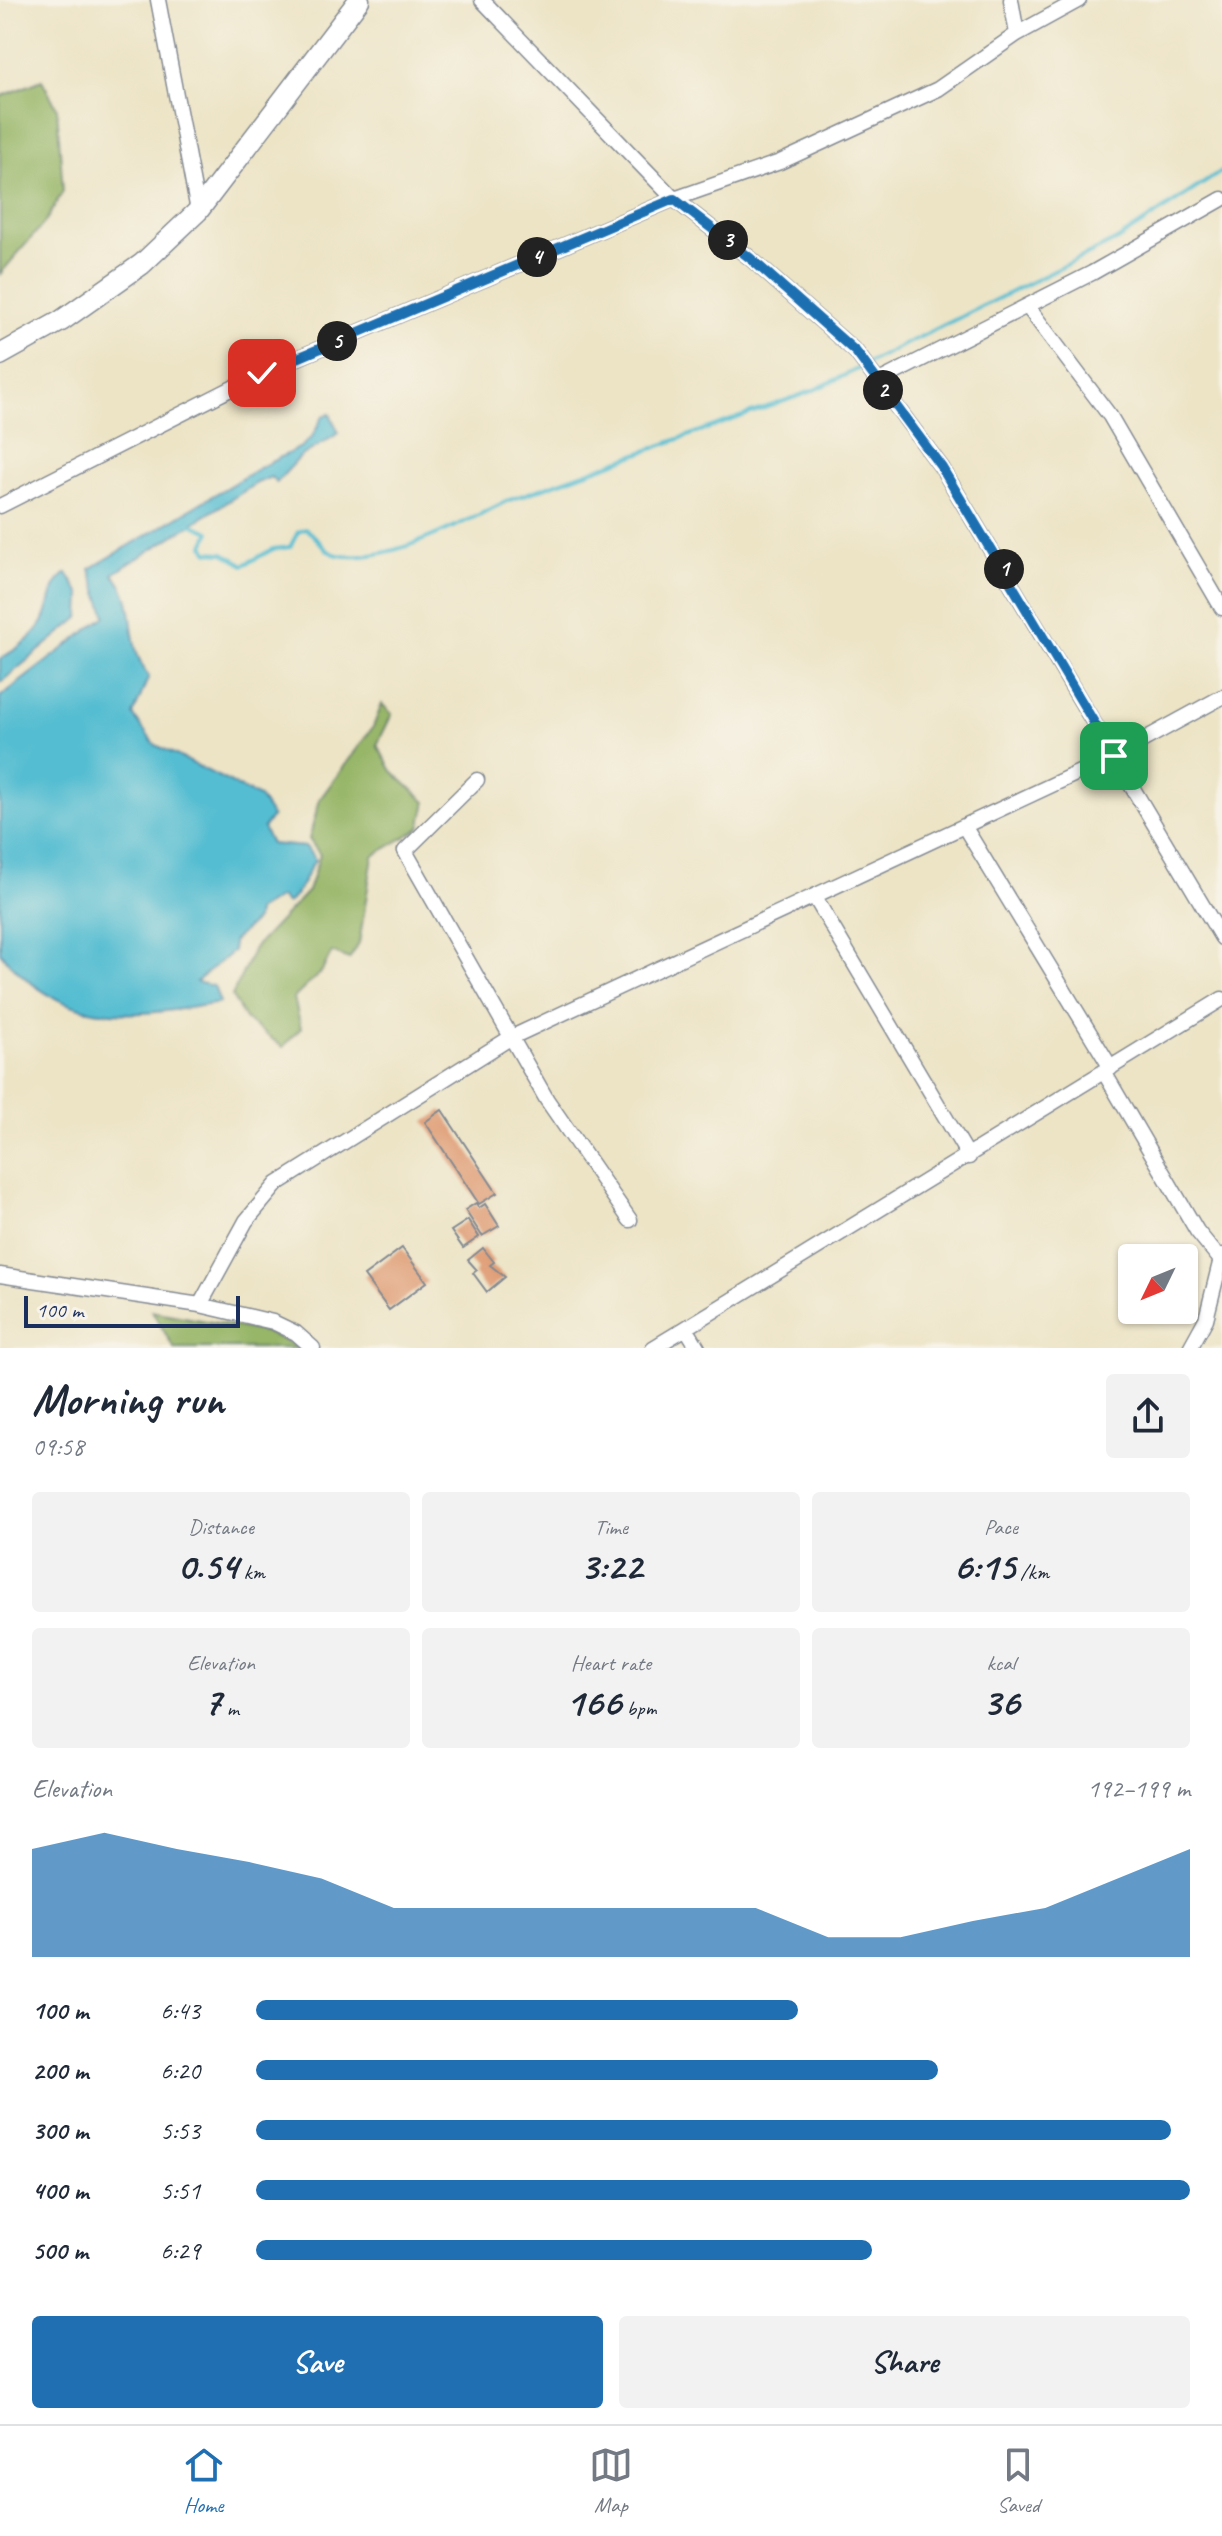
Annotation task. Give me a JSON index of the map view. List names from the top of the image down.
{
  "scale_bar": "100 m",
  "north": "bottom left",
  "page": {
    "pins": [
      "3",
      "4",
      "5",
      "2",
      "1"
    ],
    "scale": "100 m",
    "heading": ["Morning run", "09:58"],
    "stats": [
      ["Distance", "0.54 km"],
      ["Time", "3:22"],
      ["Pace", "6:15 /km"],
      ["Elevation", "7 m"],
      ["Heart rate", "166 bpm"],
      ["kcal", "36"]
    ],
    "chart": ["Elevation", "192–199 m"],
    "list": [
      {
        "name": "100 m",
        "note": "6:43"
      },
      {
        "name": "200 m",
        "note": "6:20"
      },
      {
        "name": "300 m",
        "note": "5:53"
      },
      {
        "name": "400 m",
        "note": "5:51"
      },
      {
        "name": "500 m",
        "note": "6:29"
      }
    ],
    "buttons": ["Save", "Share"],
    "tabs": ["Home", "Map", "Saved"]
  }
}
